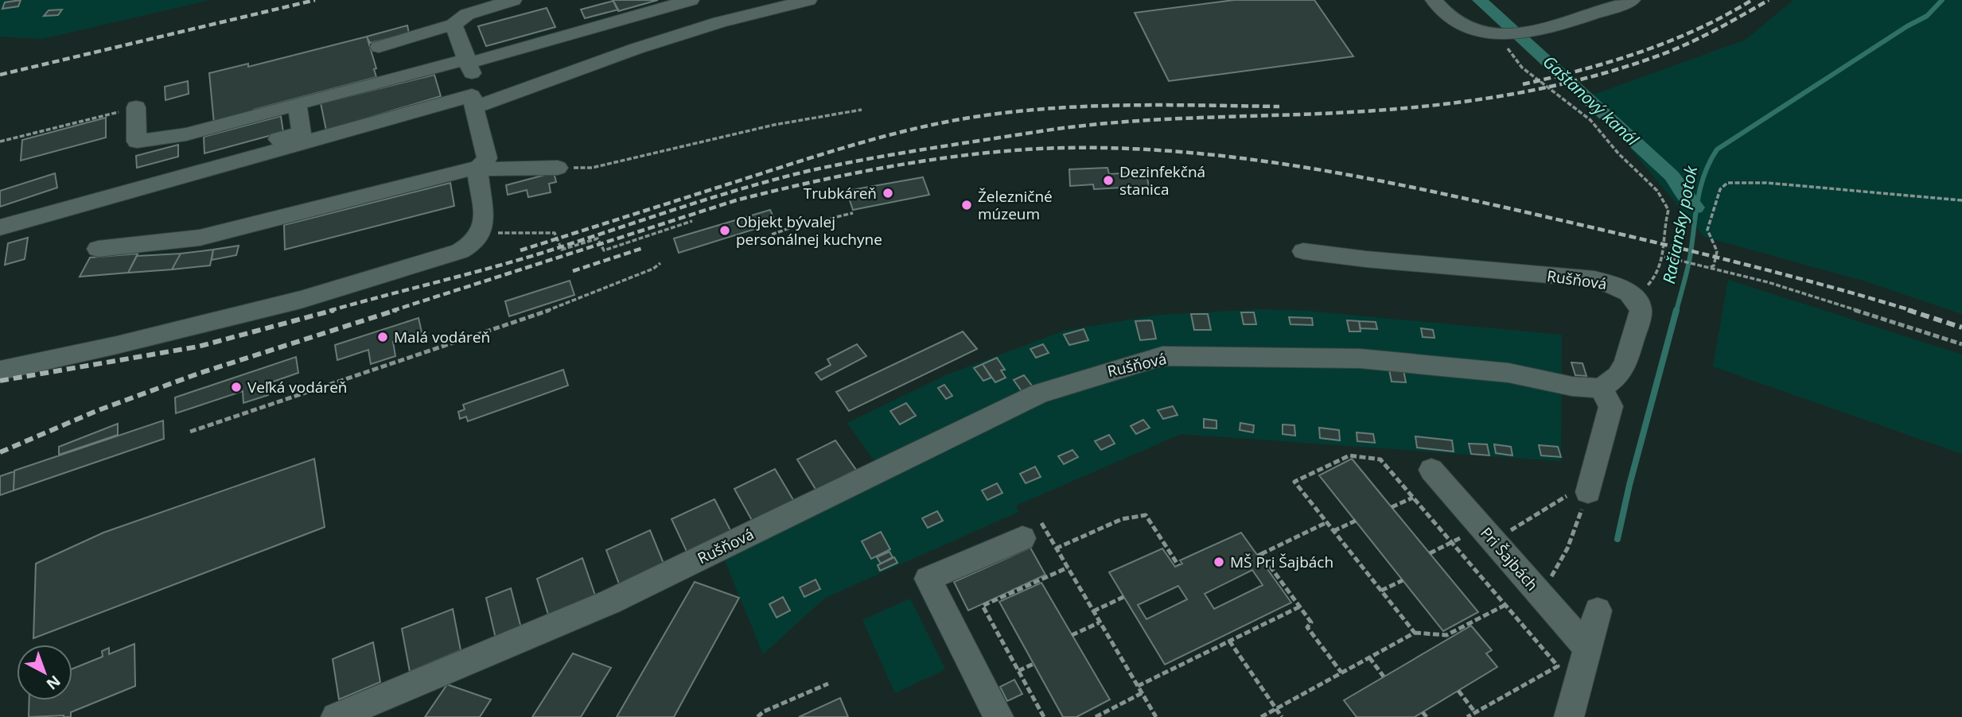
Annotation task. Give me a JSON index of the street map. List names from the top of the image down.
{
  "streets": {
    "street": ["Rušňová", "Pri Šajbách"]
  },
  "water": ["Gaštanový kanál", "Račiansky potok"],
  "places": [
    "Dezinfekčná stanica",
    "Trubkáreň",
    "Železničné múzeum",
    "Objekt bývalej personálnej kuchyne",
    "Malá vodáreň",
    "Veľká vodáreň",
    "MŠ Pri Šajbách"
  ],
  "north": "bottom right"
}
